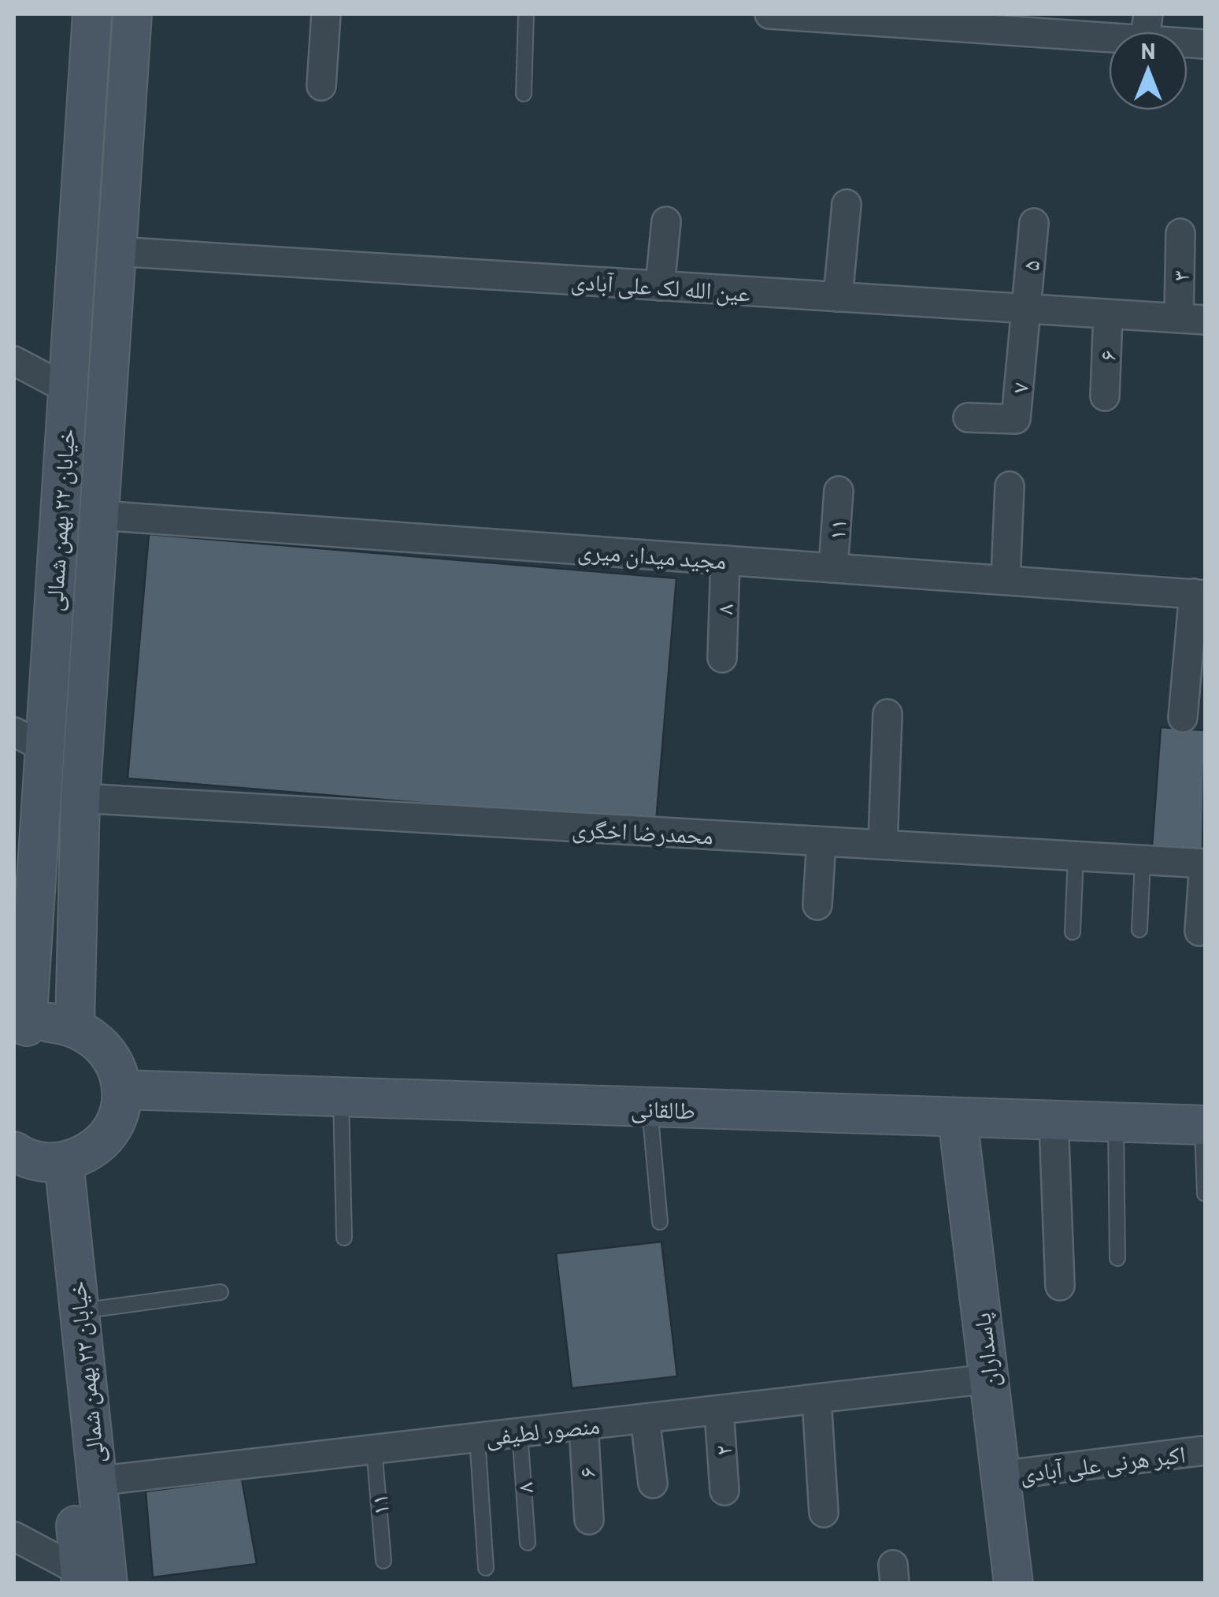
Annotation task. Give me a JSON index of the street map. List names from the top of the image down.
{
  "streets": {
    "street": [
      "۵",
      "۳",
      "عین الله لک علی آبادی",
      "۶",
      "۷",
      "خیابان ۲۲ بهمن شمالی",
      "۱۱",
      "مجید میدان میری",
      "۸",
      "محمدرضا اخگری",
      "طالقانی",
      "پاسداران",
      "منصور لطیفی",
      "۲",
      "اکبر هرنی علی آبادی"
    ]
  },
  "crossings": [
    ["۵", "عین الله لک علی آبادی"],
    ["۵", "۷"],
    ["۳", "عین الله لک علی آبادی"],
    ["عین الله لک علی آبادی", "۶"],
    ["عین الله لک علی آبادی", "۷"],
    ["عین الله لک علی آبادی", "خیابان ۲۲ بهمن شمالی"],
    ["۶", "منصور لطیفی"],
    ["خیابان ۲۲ بهمن شمالی", "مجید میدان میری"],
    ["خیابان ۲۲ بهمن شمالی", "محمدرضا اخگری"],
    ["خیابان ۲۲ بهمن شمالی", "منصور لطیفی"],
    ["۱۱", "مجید میدان میری"],
    ["۱۱", "منصور لطیفی"],
    ["مجید میدان میری", "۸"],
    ["۸", "منصور لطیفی"],
    ["طالقانی", "پاسداران"],
    ["پاسداران", "منصور لطیفی"],
    ["پاسداران", "اکبر هرنی علی آبادی"],
    ["منصور لطیفی", "۲"]
  ],
  "north": "top"
}
